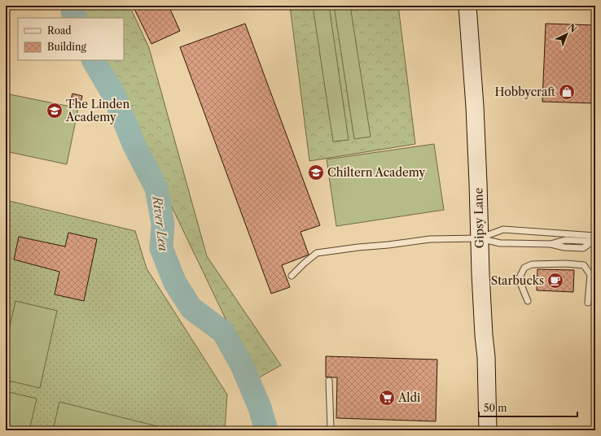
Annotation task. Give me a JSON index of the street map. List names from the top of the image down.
{
  "streets": {
    "main road": ["Gipsy Lane"]
  },
  "water": ["River Lea"],
  "places": {
    "shop": ["Hobbycraft"],
    "school or university": ["The Linden Academy", "Chiltern Academy"],
    "cafe": ["Starbucks"],
    "supermarket": ["Aldi"]
  },
  "legend": ["Road", "Building"],
  "scale_bar": "50 m",
  "north": "top right"
}
